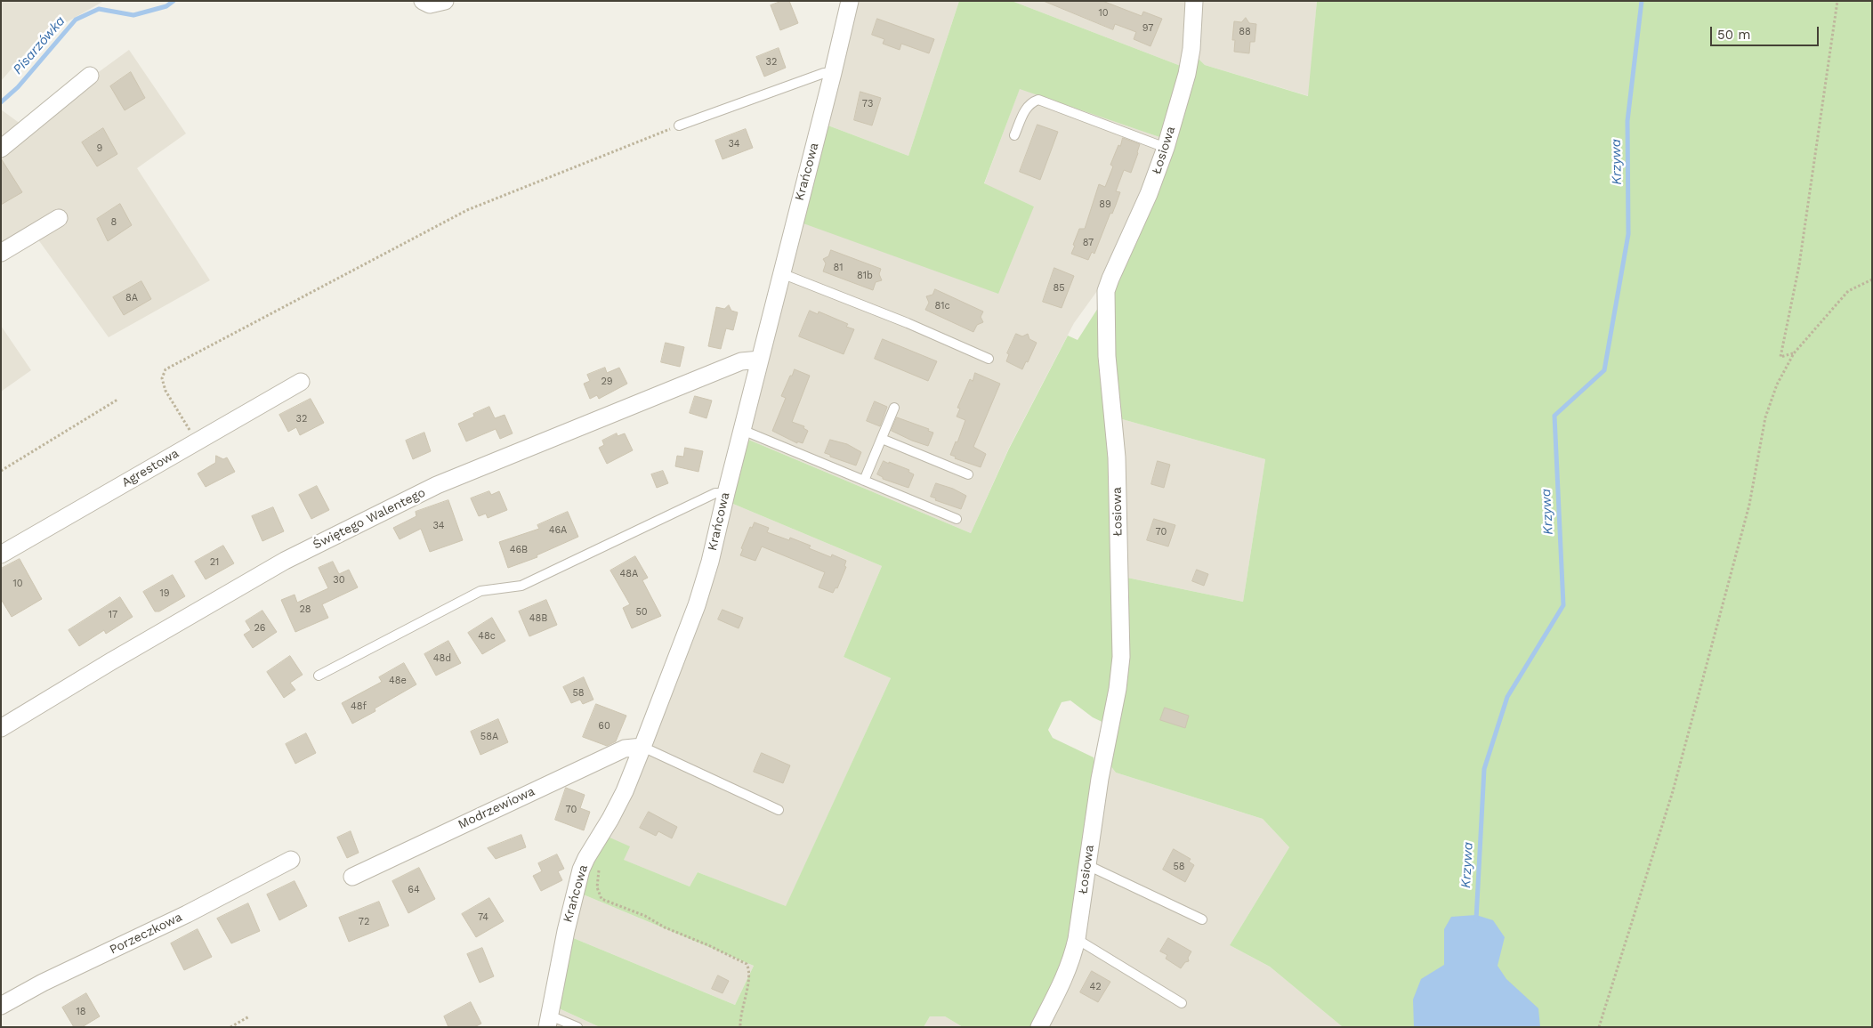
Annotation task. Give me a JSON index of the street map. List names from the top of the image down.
{
  "streets": {
    "street": [
      "Łosiowa",
      "Krańcowa",
      "Agrestowa",
      "Świętego Walentego",
      "Modrzewiowa",
      "Porzeczkowa"
    ]
  },
  "crossings": [
    ["Krańcowa", "Świętego Walentego"],
    ["Krańcowa", "Modrzewiowa"]
  ],
  "water": ["Pisarzówka", "Krzywa"],
  "house_numbers": [
    "10",
    "97",
    "88",
    "32",
    "73",
    "34",
    "9",
    "89",
    "8",
    "87",
    "81",
    "81b",
    "85",
    "8A",
    "81c",
    "29",
    "32",
    "34",
    "46A",
    "70",
    "46B",
    "21",
    "48A",
    "30",
    "10",
    "19",
    "28",
    "50",
    "17",
    "48B",
    "26",
    "48c",
    "48d",
    "48e",
    "58",
    "48f",
    "60",
    "58A",
    "70",
    "58",
    "64",
    "74",
    "72",
    "42",
    "18"
  ],
  "scale_bar": "50 m"
}
